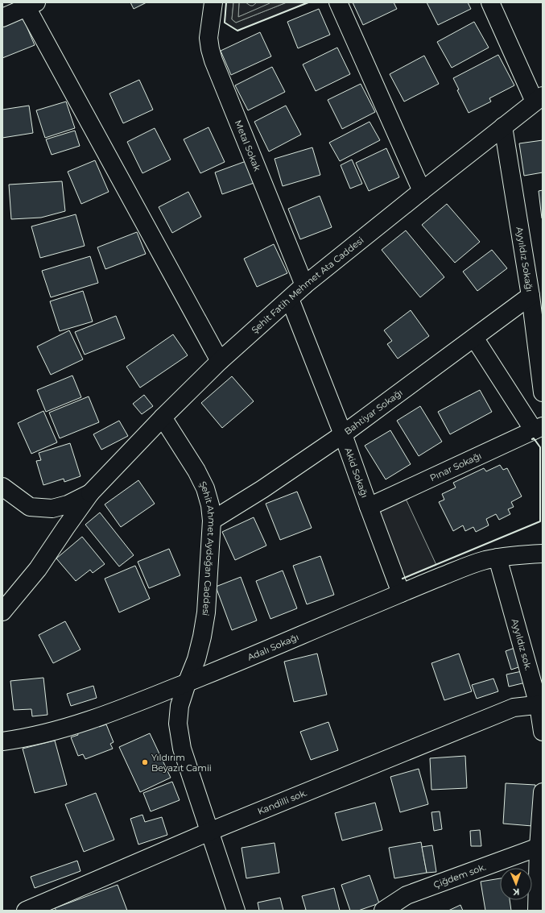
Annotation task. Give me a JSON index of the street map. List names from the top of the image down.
{
  "streets": {
    "street": [
      "Metal Sokak",
      "Ayyıldız Sokağı",
      "Şehit Fatih Mehmet Ata Caddesi",
      "Bahtiyar Sokağı",
      "Pınar Sokağı",
      "Akid Sokağı",
      "Şehit Ahmet Aydoğan Caddesi",
      "Ayyıldız sok.",
      "Adalı Sokağı",
      "Kandilli sok.",
      "Çiğdem sok."
    ]
  },
  "crossings": [
    ["Metal Sokak", "Şehit Fatih Mehmet Ata Caddesi"],
    ["Ayyıldız Sokağı", "Şehit Fatih Mehmet Ata Caddesi"],
    ["Ayyıldız Sokağı", "Bahtiyar Sokağı"],
    ["Şehit Fatih Mehmet Ata Caddesi", "Akid Sokağı"],
    ["Şehit Fatih Mehmet Ata Caddesi", "Şehit Ahmet Aydoğan Caddesi"],
    ["Bahtiyar Sokağı", "Akid Sokağı"],
    ["Bahtiyar Sokağı", "Şehit Ahmet Aydoğan Caddesi"],
    ["Pınar Sokağı", "Akid Sokağı"],
    ["Akid Sokağı", "Adalı Sokağı"],
    ["Şehit Ahmet Aydoğan Caddesi", "Adalı Sokağı"],
    ["Şehit Ahmet Aydoğan Caddesi", "Kandilli sok."],
    ["Ayyıldız sok.", "Adalı Sokağı"],
    ["Ayyıldız sok.", "Kandilli sok."]
  ],
  "places": ["Yıldırım Beyazıt Camii"],
  "north": "bottom"
}
